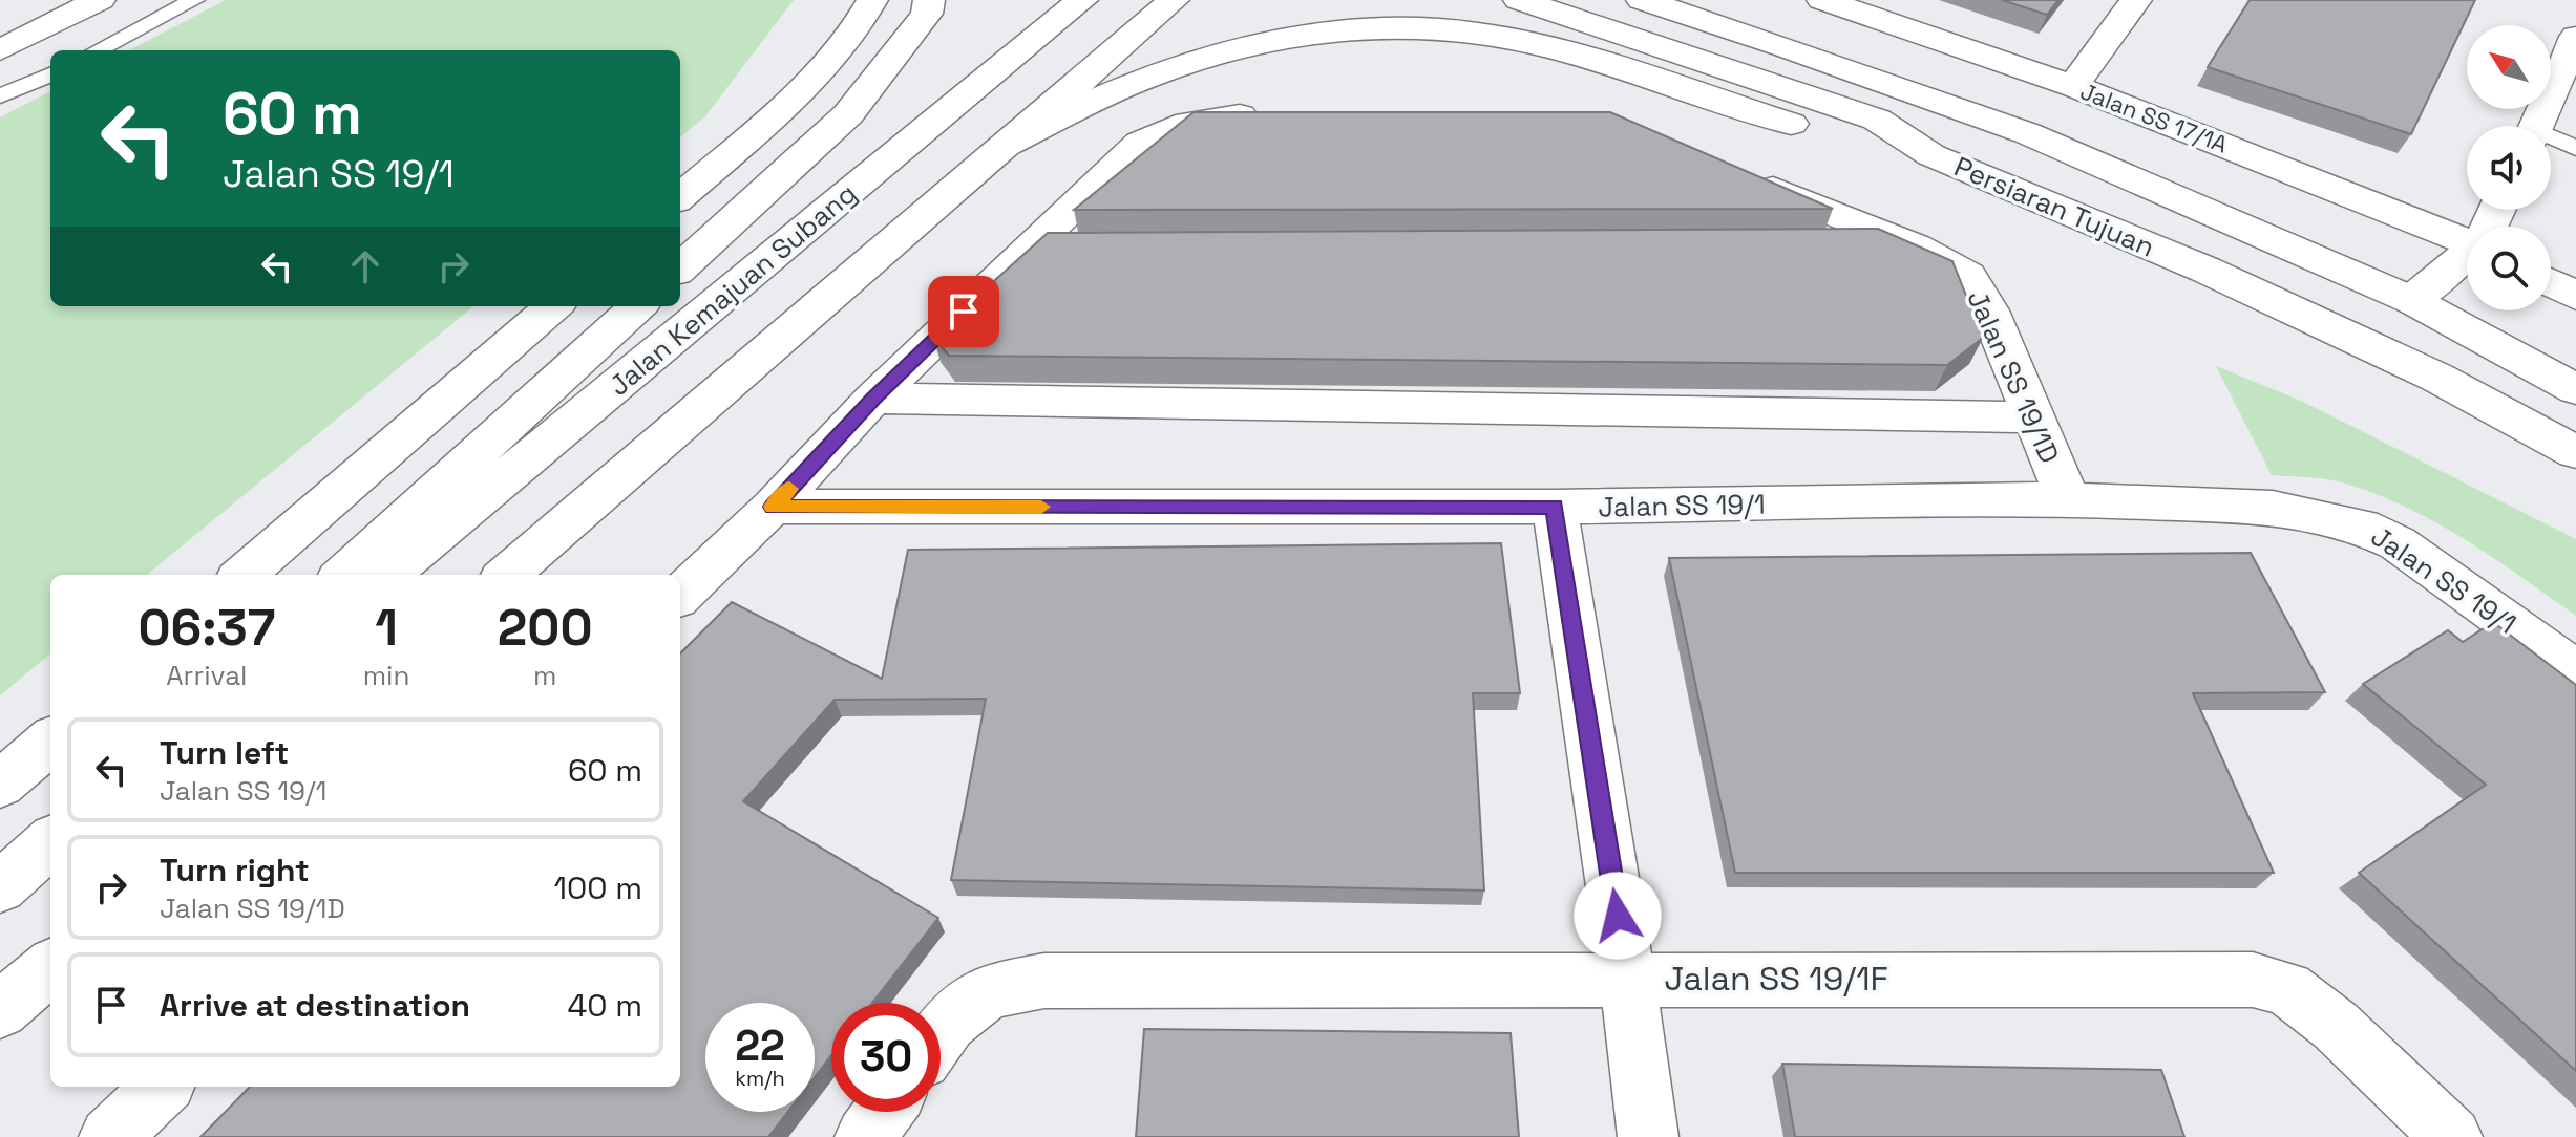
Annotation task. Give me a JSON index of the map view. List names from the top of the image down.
{
  "streets": {
    "main road": [
      "Jalan SS 17/1A",
      "Persiaran Tujuan",
      "Jalan Kemajuan Subang",
      "Jalan SS 19/1D",
      "Jalan SS 19/1",
      "Jalan SS 19/1F"
    ]
  },
  "crossings": [
    ["Jalan SS 19/1D", "Jalan SS 19/1"]
  ],
  "north": "top left",
  "page": {
    "turn": ["60 m", "Jalan SS 19/1"],
    "eta": [
      "06:37",
      "Arrival",
      "1",
      "min",
      "200",
      "m"
    ],
    "list": [
      {
        "name": "Turn left",
        "note": "Jalan SS 19/1",
        "value": "60 m"
      },
      {
        "name": "Turn right",
        "note": "Jalan SS 19/1D",
        "value": "100 m"
      },
      {
        "name": "Arrive at destination",
        "value": "40 m"
      }
    ],
    "speed": "22 km/h",
    "limit": "30"
  }
}
